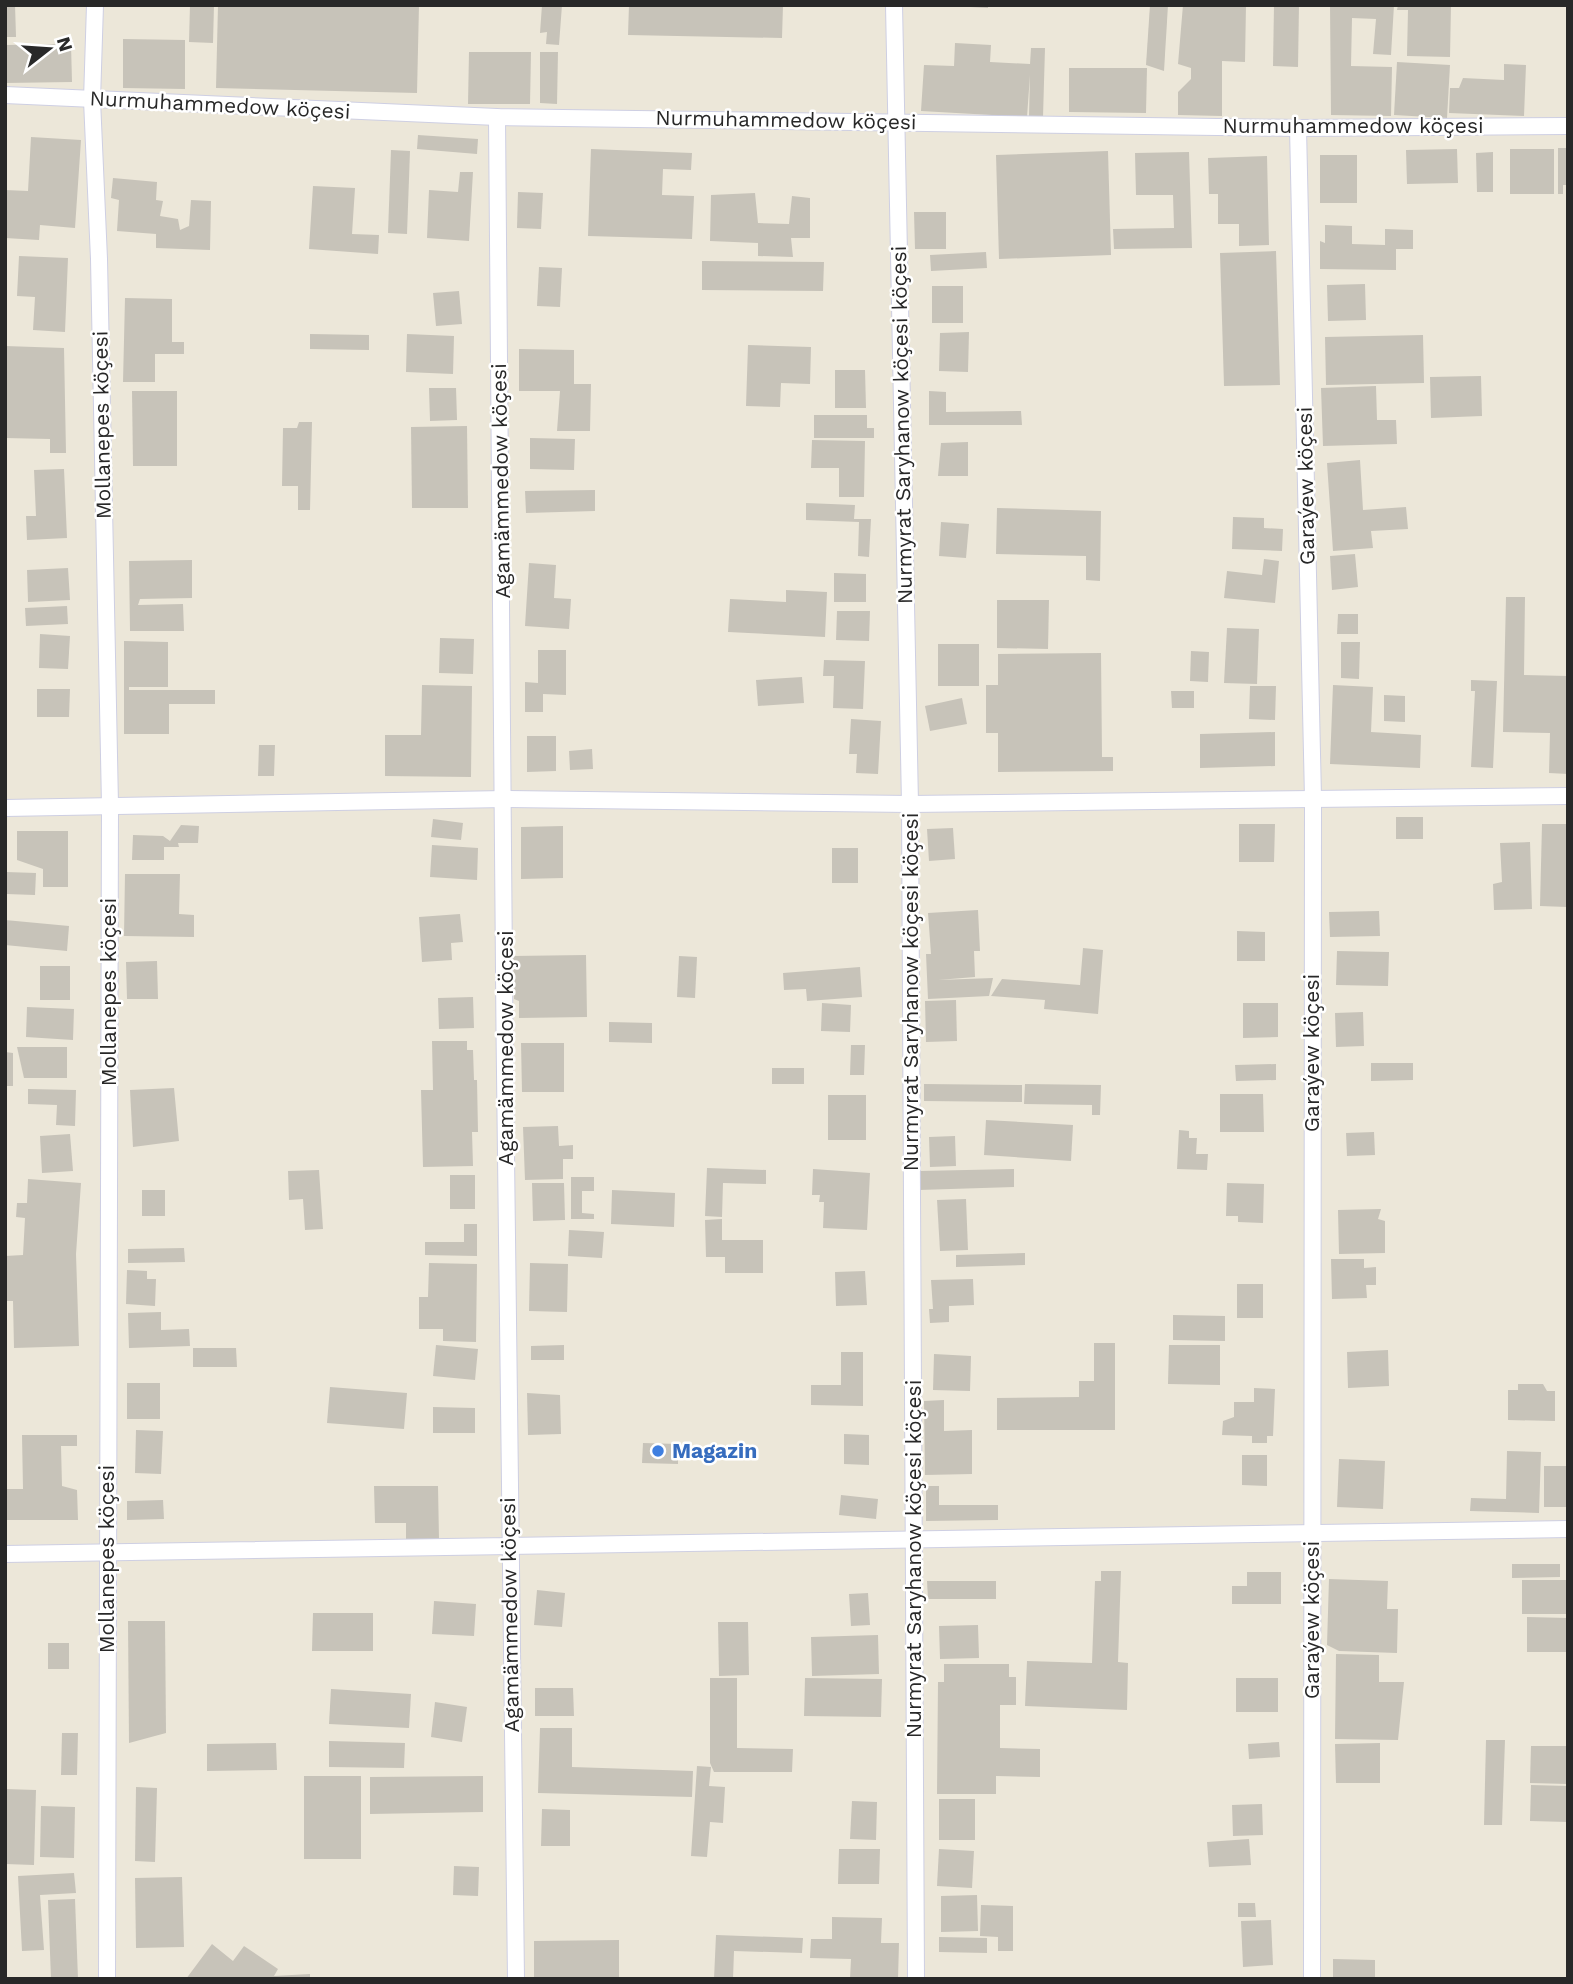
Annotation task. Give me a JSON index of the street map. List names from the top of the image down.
{
  "streets": {
    "street": [
      "Nurmuhammedow köçesi",
      "Mollanepes köçesi",
      "Nurmyrat Saryhanow köçesi köçesi",
      "Agamämmedow köçesi",
      "Garaýew köçesi"
    ]
  },
  "crossings": [
    ["Nurmuhammedow köçesi", "Mollanepes köçesi"],
    ["Nurmuhammedow köçesi", "Nurmyrat Saryhanow köçesi köçesi"],
    ["Nurmuhammedow köçesi", "Agamämmedow köçesi"],
    ["Nurmuhammedow köçesi", "Garaýew köçesi"]
  ],
  "places": ["Magazin"],
  "north": "right"
}
